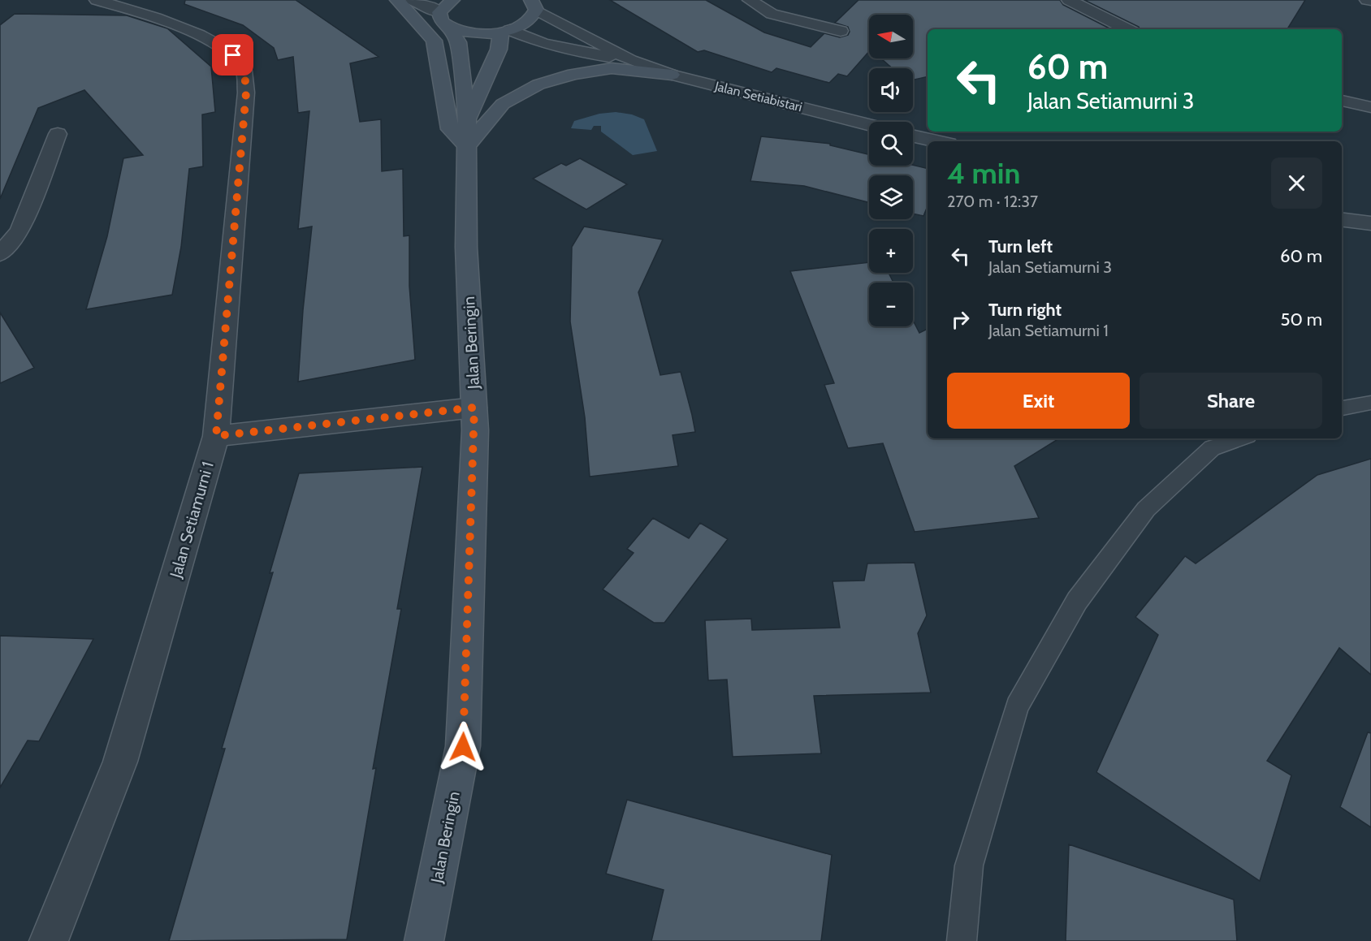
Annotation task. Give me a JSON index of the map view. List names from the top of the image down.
{
  "streets": {
    "street": ["Jalan Setiabistari", "Jalan Beringin", "Jalan Setiamurni 1"]
  },
  "crossings": [
    ["Jalan Setiabistari", "Jalan Beringin"]
  ],
  "north": "left",
  "page": {
    "map_buttons": ["+", "−"],
    "turn": ["60 m", "Jalan Setiamurni 3"],
    "heading": ["4 min", "270 m · 12:37"],
    "list": [
      {
        "name": "Turn left",
        "note": "Jalan Setiamurni 3",
        "value": "60 m"
      },
      {
        "name": "Turn right",
        "note": "Jalan Setiamurni 1",
        "value": "50 m"
      }
    ],
    "buttons": ["Exit", "Share"]
  }
}
